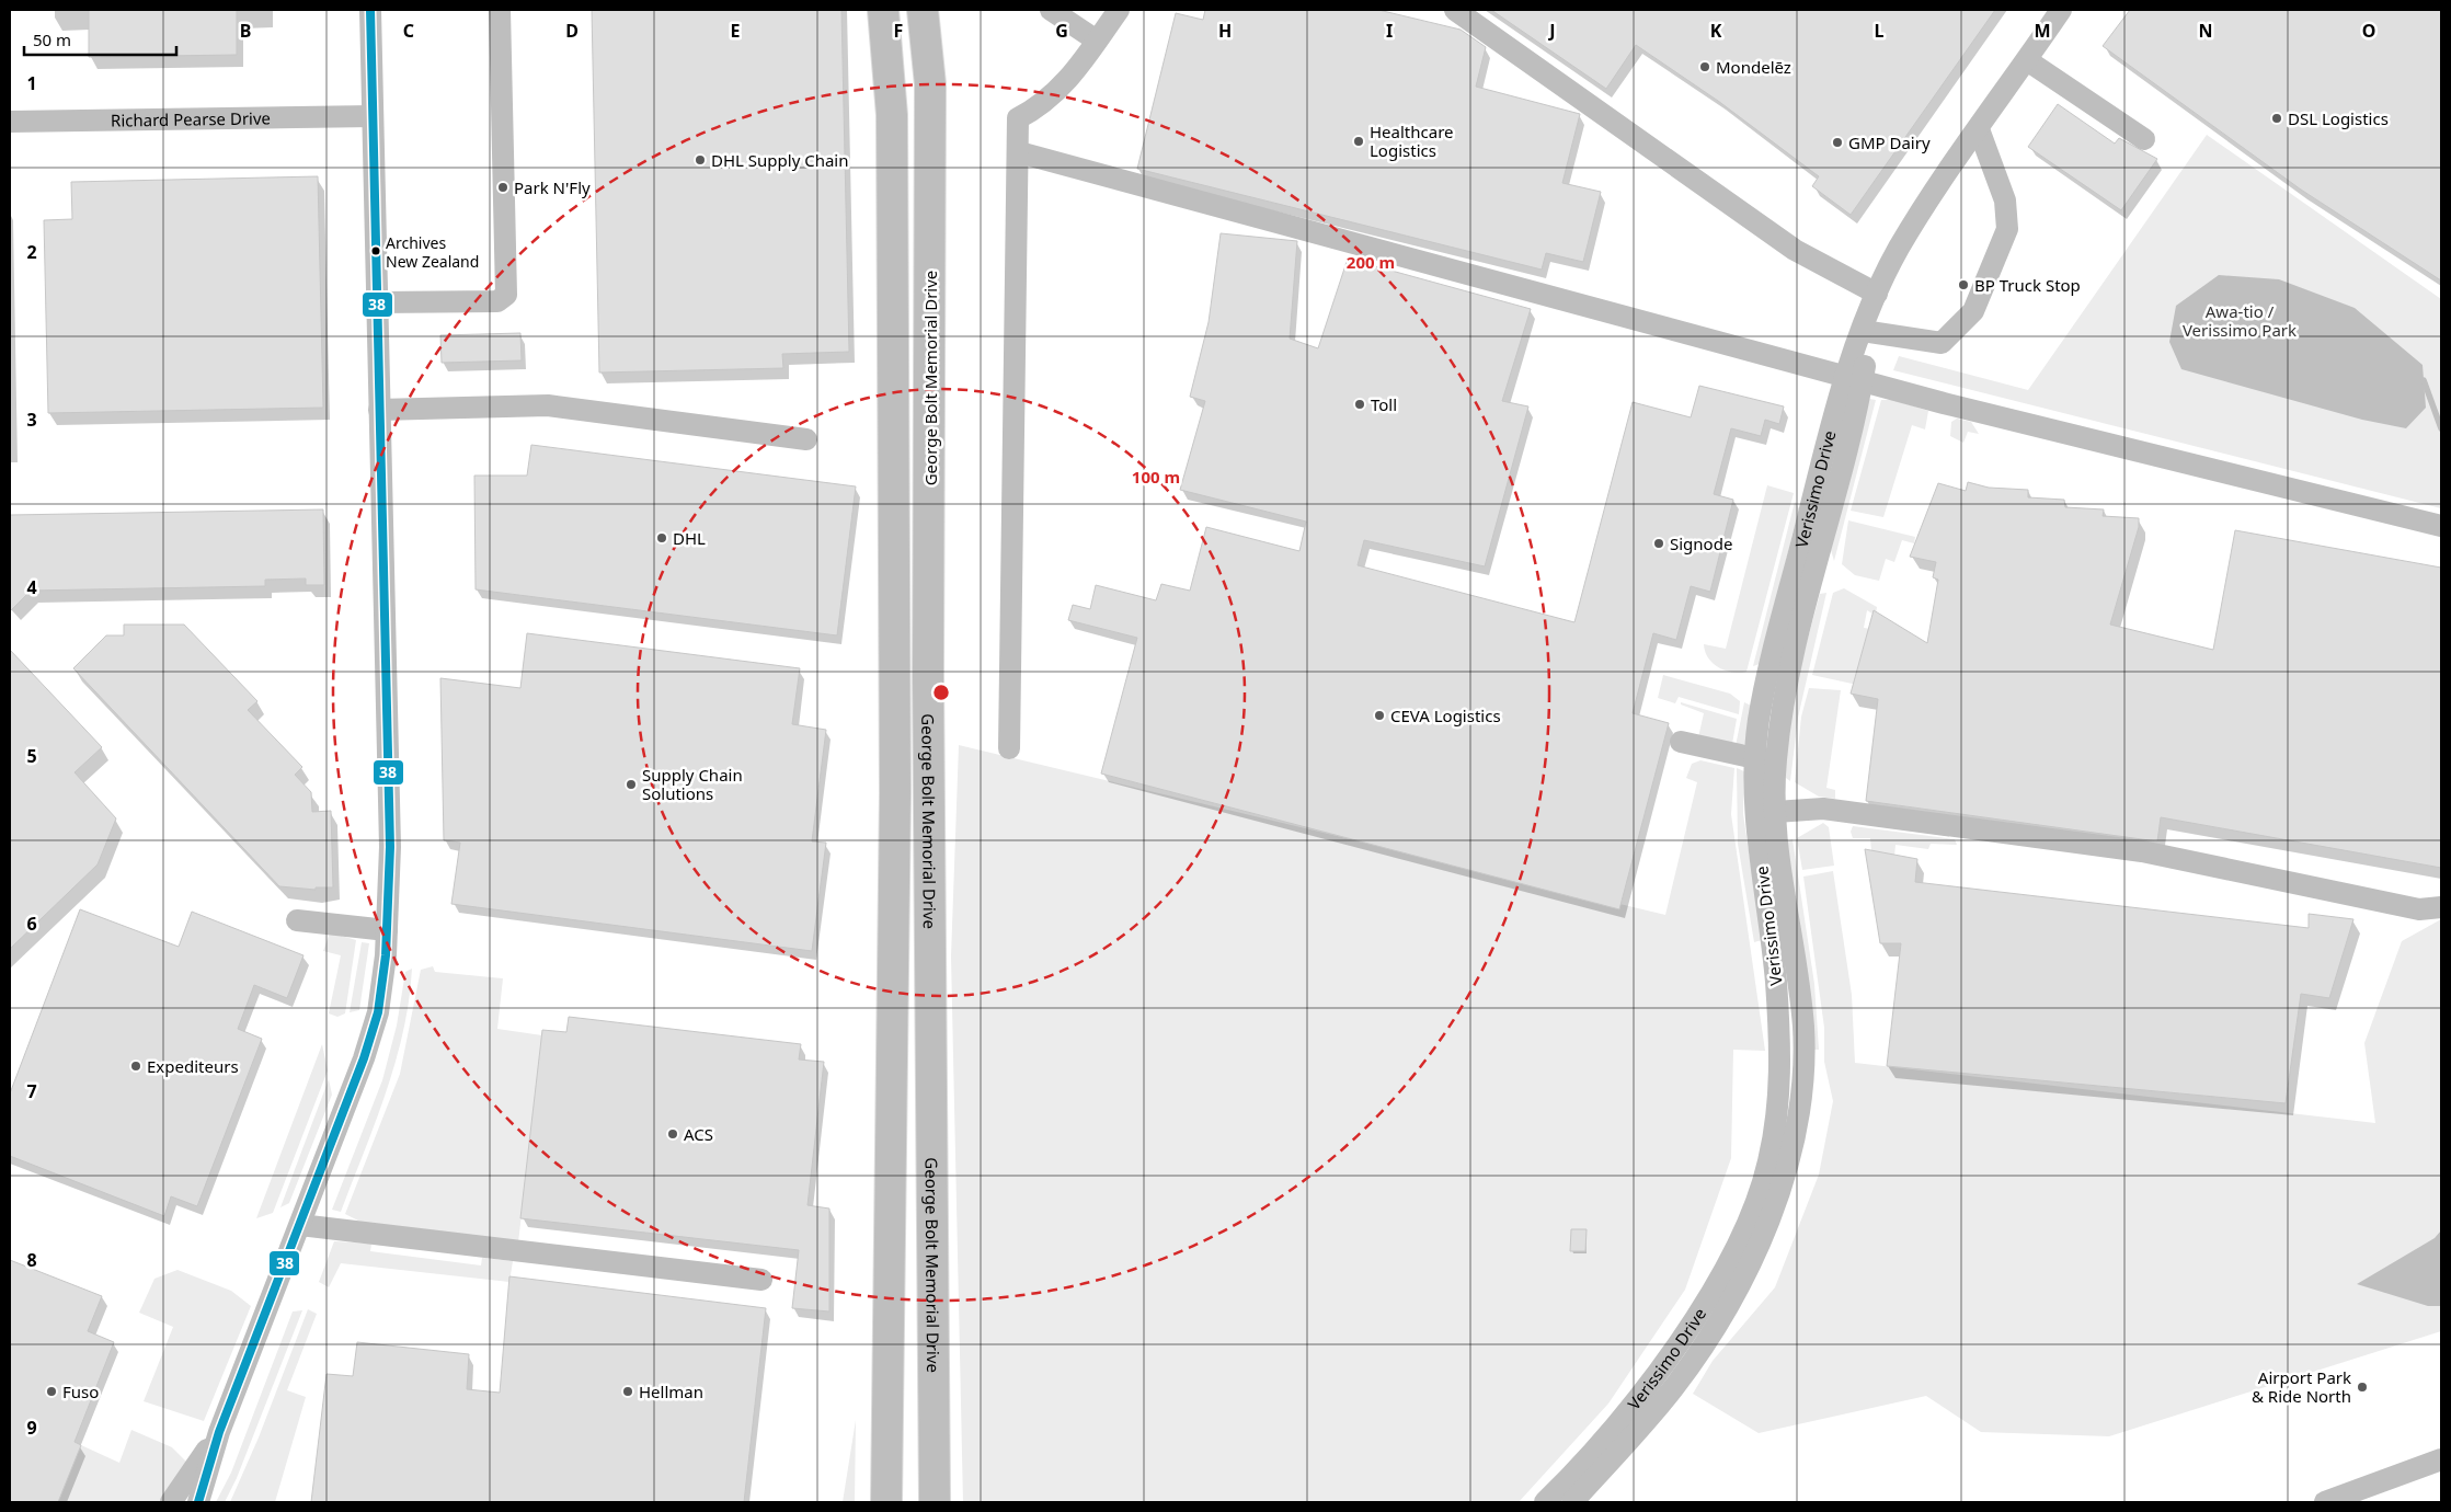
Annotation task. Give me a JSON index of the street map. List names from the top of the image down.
{
  "streets": {
    "highway": ["George Bolt Memorial Drive"],
    "street": ["Richard Pearse Drive", "Verissimo Drive"]
  },
  "parks": ["Awa-tio / Verissimo Park"],
  "places": [
    "Mondelēz",
    "DSL Logistics",
    "Healthcare Logistics",
    "GMP Dairy",
    "DHL Supply Chain",
    "Park N'Fly",
    "Archives New Zealand",
    "BP Truck Stop",
    "Toll",
    "DHL",
    "Signode",
    "CEVA Logistics",
    "Supply Chain Solutions",
    "Expediteurs",
    "ACS",
    "Airport Park & Ride North",
    "Fuso",
    "Hellman"
  ],
  "lines": ["transit line 38"],
  "scale_bar": "50 m",
  "grid": {
    "columns": [
      "B",
      "C",
      "D",
      "E",
      "F",
      "G",
      "H",
      "I",
      "J",
      "K",
      "L",
      "M",
      "N",
      "O"
    ],
    "rows": [
      "1",
      "2",
      "3",
      "4",
      "5",
      "6",
      "7",
      "8",
      "9"
    ]
  },
  "rings": ["200 m", "100 m"]
}
